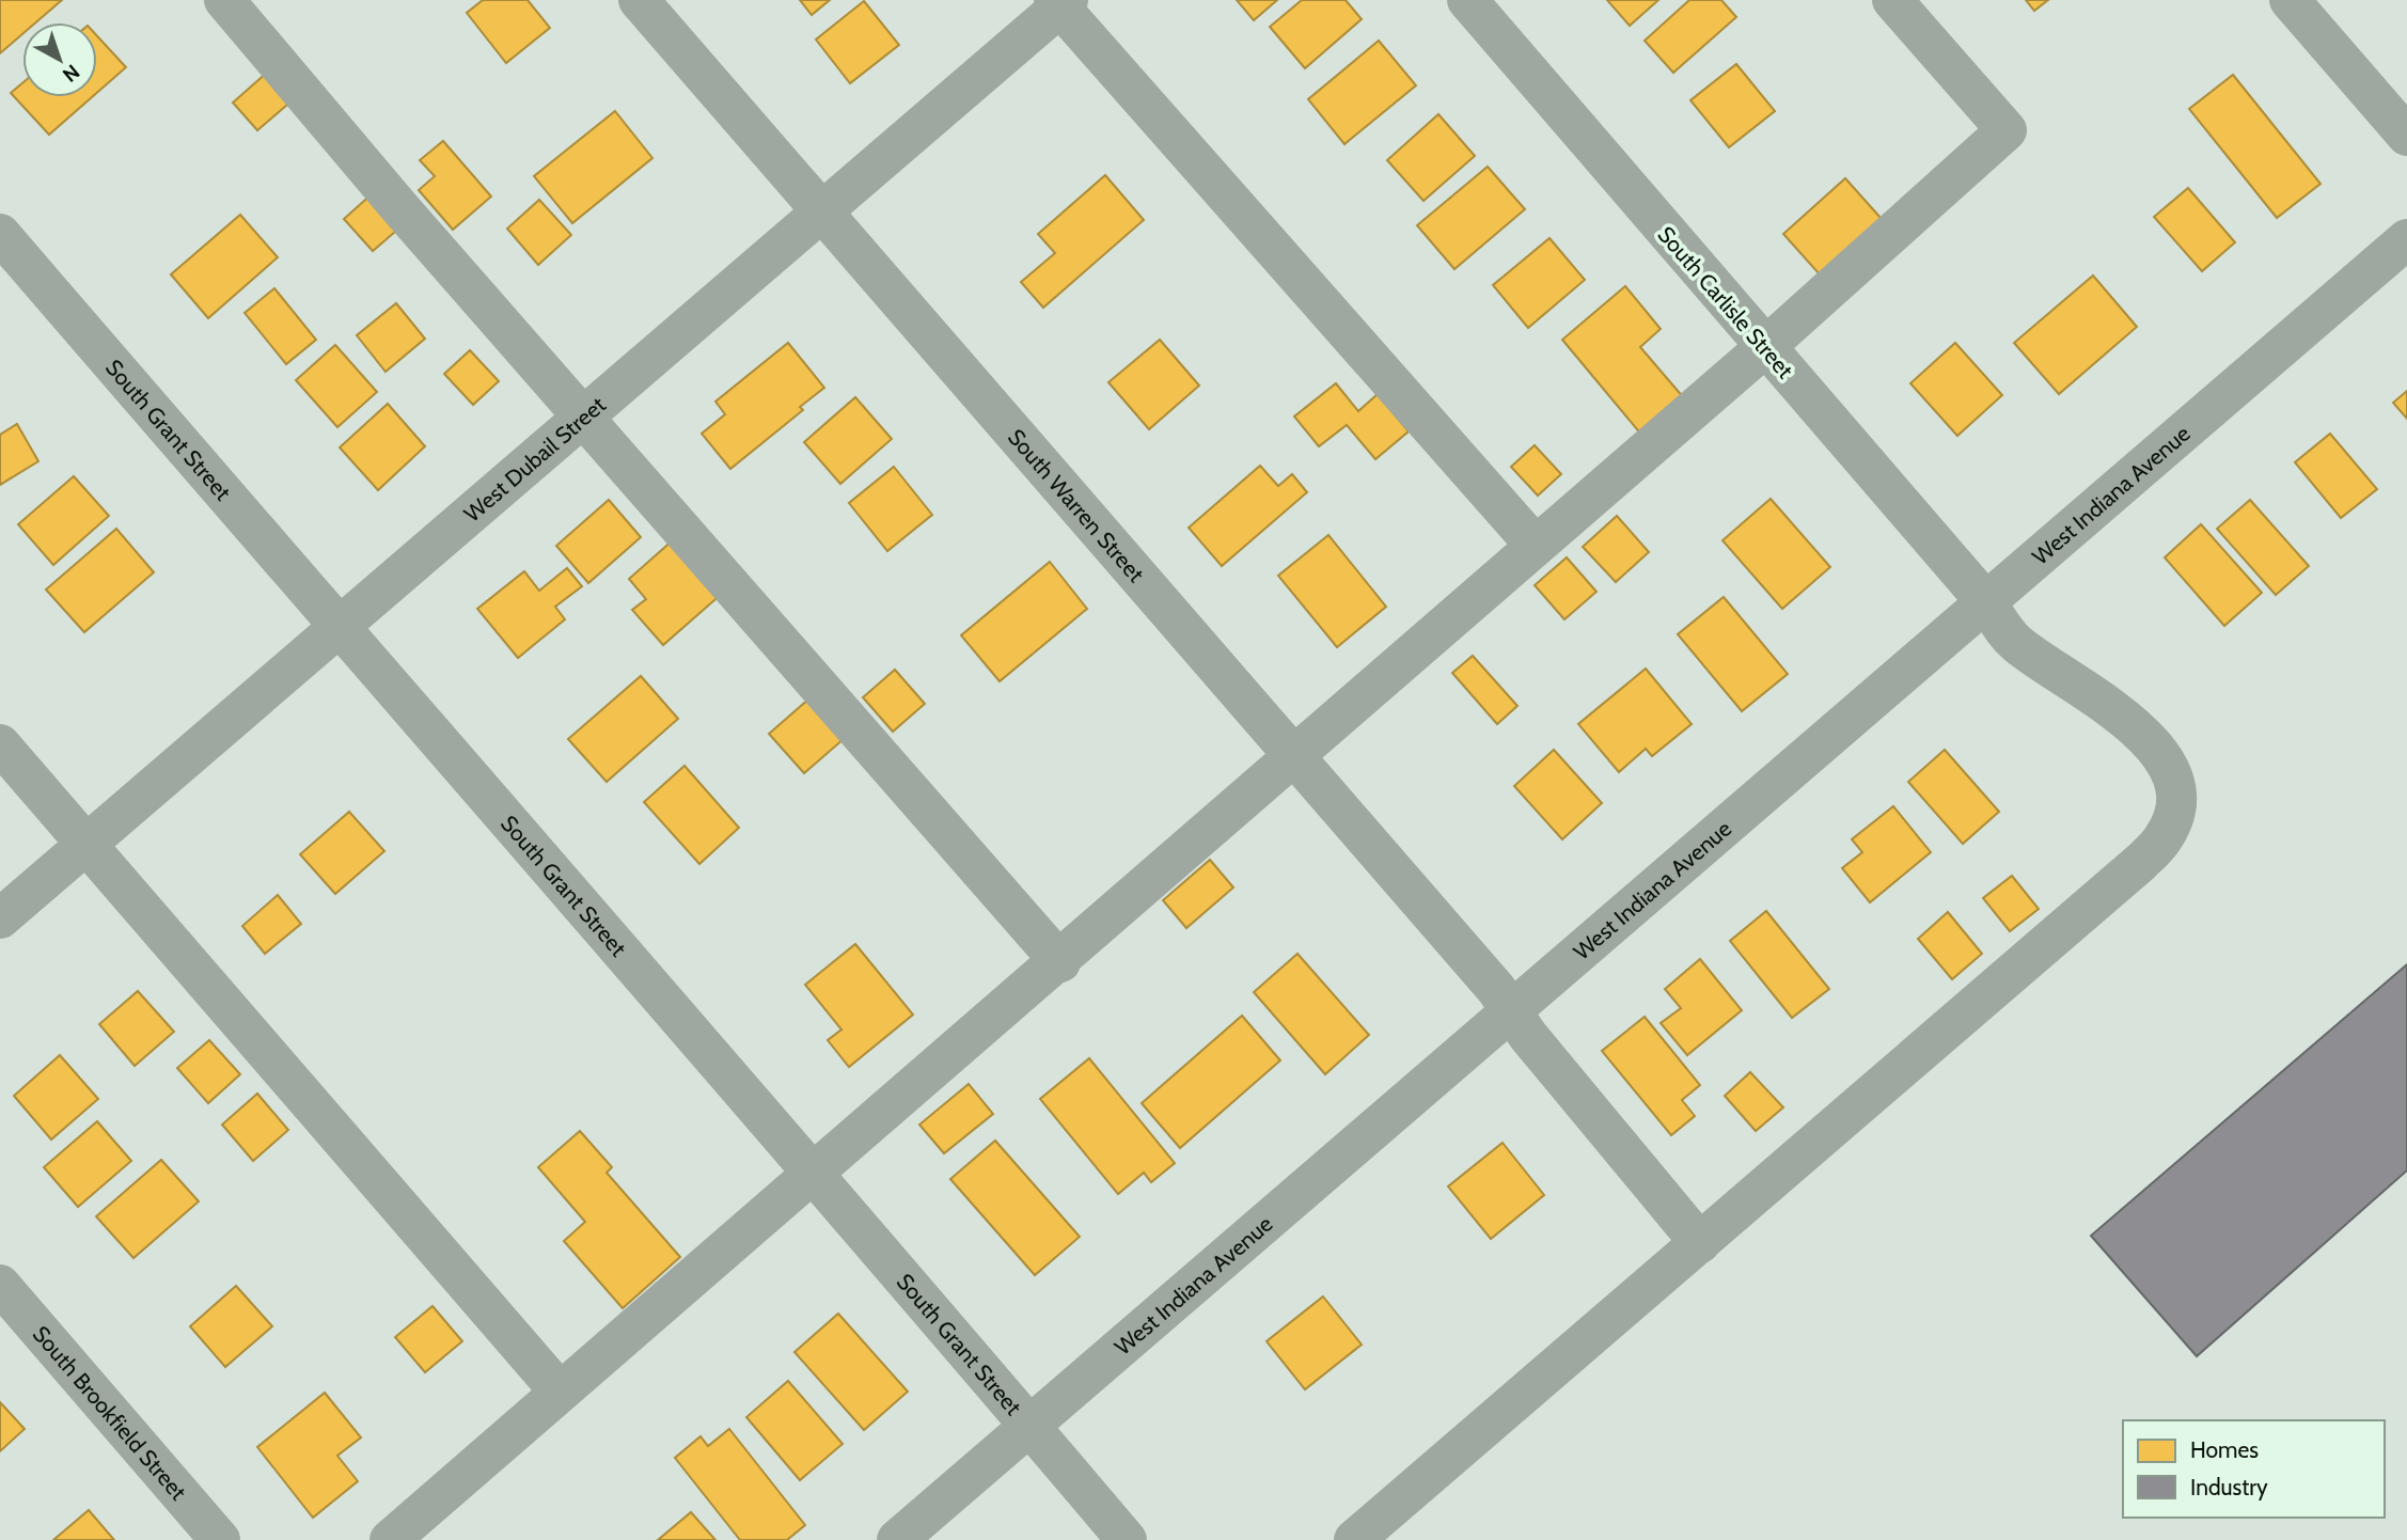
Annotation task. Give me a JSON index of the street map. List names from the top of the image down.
{
  "streets": {
    "street": [
      "South Carlisle Street",
      "South Grant Street",
      "West Dubail Street",
      "West Indiana Avenue",
      "South Warren Street",
      "South Brookfield Street"
    ]
  },
  "crossings": [
    ["South Carlisle Street", "West Indiana Avenue"],
    ["South Carlisle Street", "South Warren Street"],
    ["South Grant Street", "West Dubail Street"],
    ["South Grant Street", "West Indiana Avenue"],
    ["West Dubail Street", "South Warren Street"],
    ["West Indiana Avenue", "South Warren Street"]
  ],
  "legend": ["Homes", "Industry"],
  "north": "bottom right"
}
